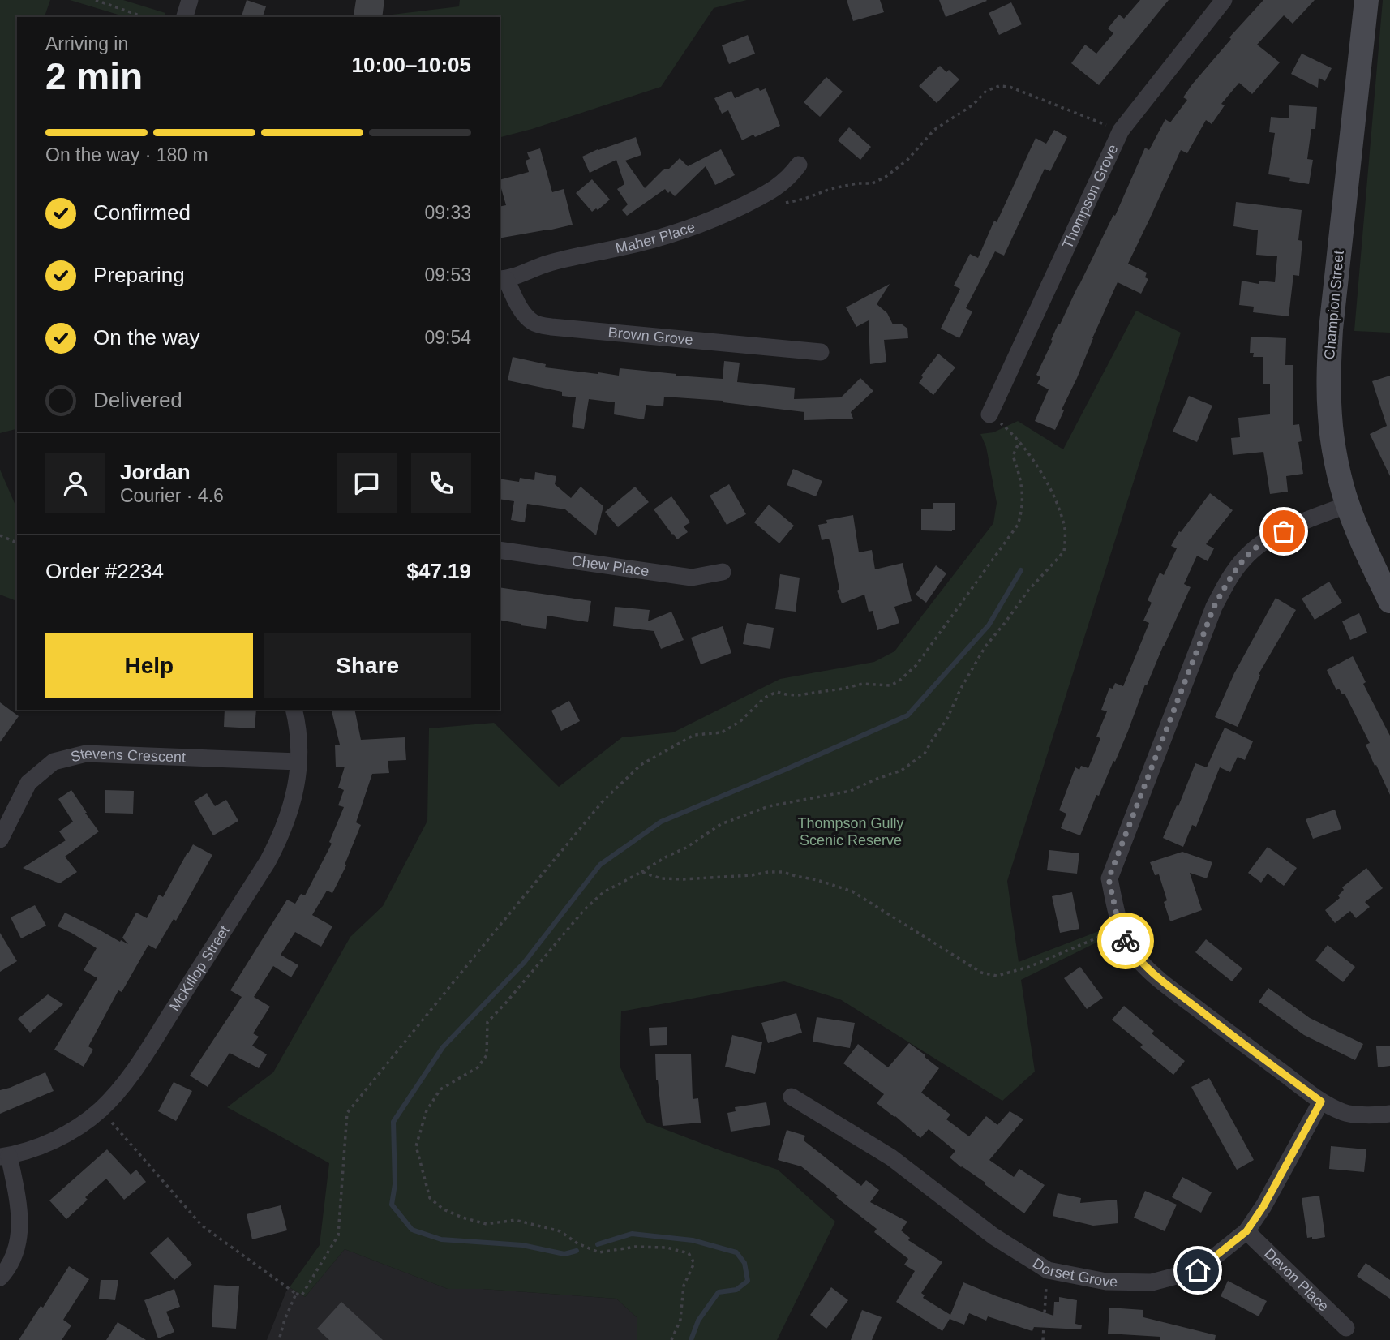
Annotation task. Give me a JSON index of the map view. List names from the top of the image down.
{
  "streets": {
    "main road": ["Champion Street"],
    "street": [
      "Thompson Grove",
      "Maher Place",
      "Brown Grove",
      "Chew Place",
      "Stevens Crescent",
      "McKillop Street",
      "Dorset Grove",
      "Devon Place"
    ]
  },
  "crossings": [
    ["Maher Place", "Brown Grove"],
    ["Stevens Crescent", "McKillop Street"],
    ["Dorset Grove", "Devon Place"]
  ],
  "parks": ["Thompson Gully Scenic Reserve"],
  "page": {
    "heading": ["2 min", "Arriving in", "10:00–10:05"],
    "panel": [
      "Jordan",
      "Courier · 4.6",
      "Order #2234",
      "$47.19"
    ],
    "bar": "On the way · 180 m",
    "list": [
      ["Confirmed", "09:33"],
      ["Preparing", "09:53"],
      ["On the way", "09:54"],
      "Delivered"
    ],
    "buttons": ["Help", "Share"]
  }
}
